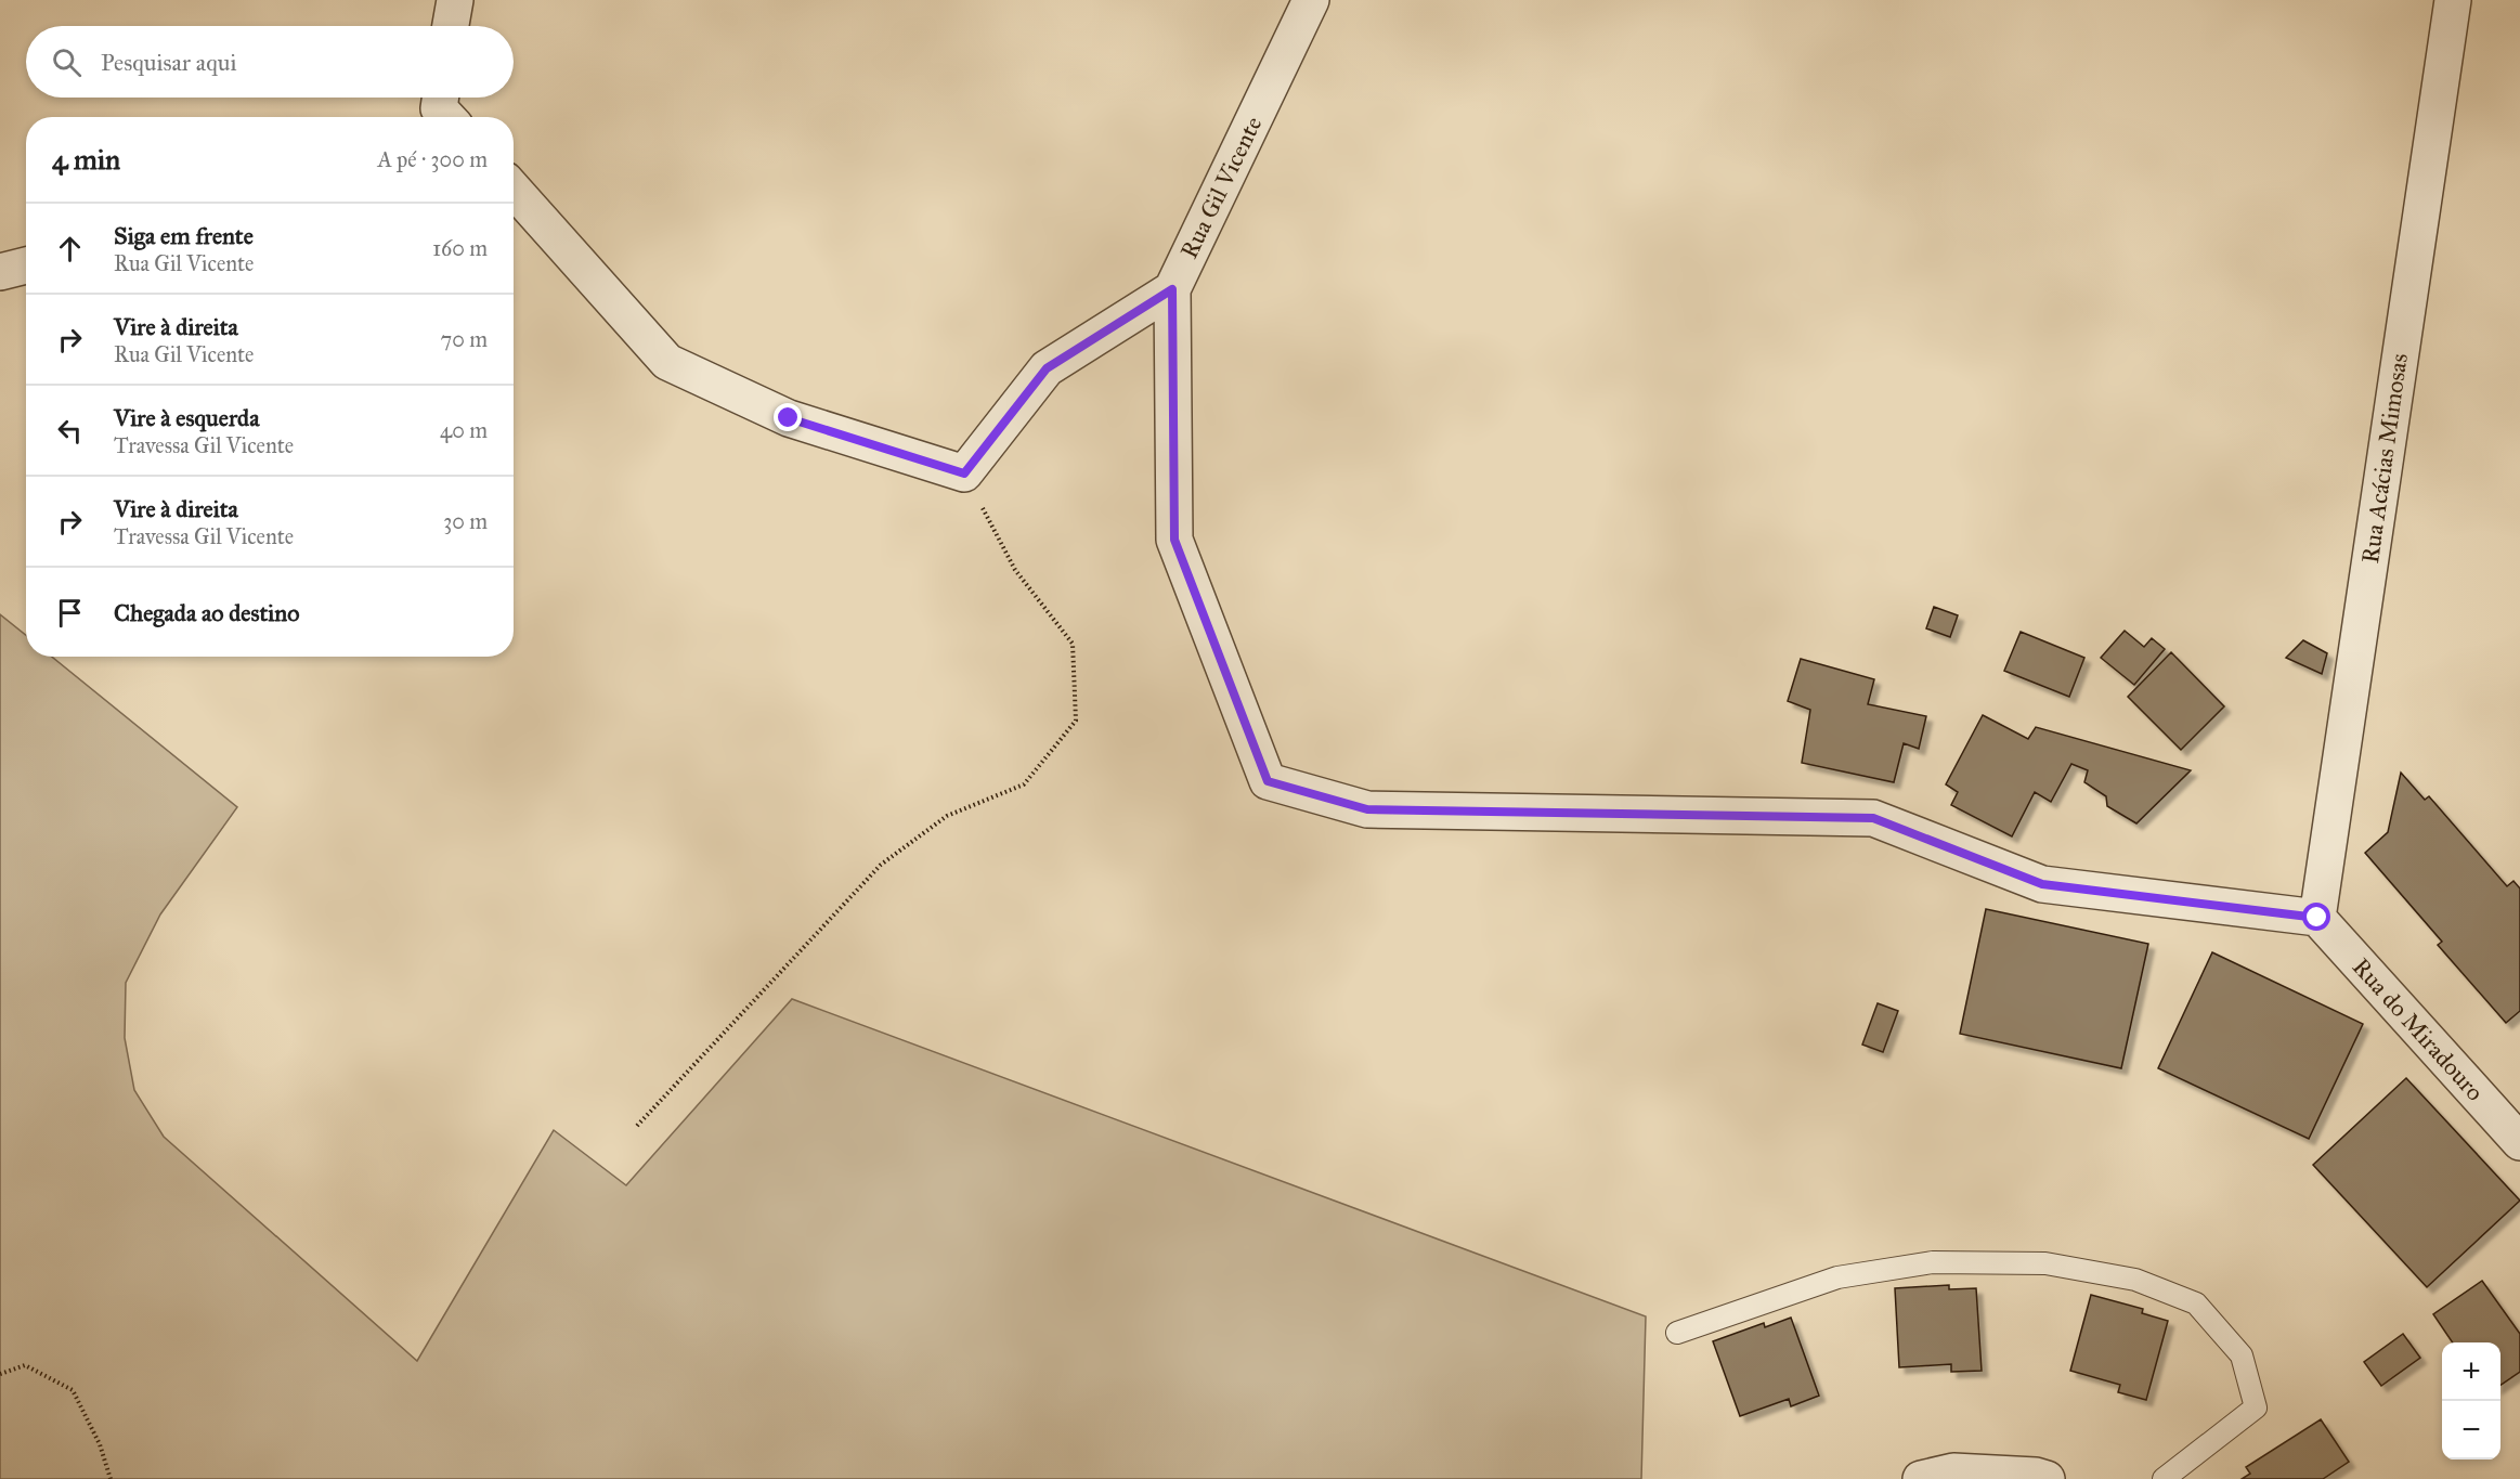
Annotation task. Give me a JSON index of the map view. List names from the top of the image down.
{
  "streets": {
    "street": ["Rua Gil Vicente", "Rua Acácias Mimosas", "Rua do Miradouro"]
  },
  "crossings": [
    ["Rua Gil Vicente", "Rua Acácias Mimosas"],
    ["Rua Gil Vicente", "Rua do Miradouro"],
    ["Rua Acácias Mimosas", "Rua do Miradouro"]
  ],
  "page": {
    "search": "Pesquisar aqui",
    "heading": ["4 min", "A pé · 300 m"],
    "list": [
      ["Siga em frente", "Rua Gil Vicente", "160 m"],
      ["Vire à direita", "Rua Gil Vicente", "70 m"],
      ["Vire à esquerda", "Travessa Gil Vicente", "40 m"],
      ["Vire à direita", "Travessa Gil Vicente", "30 m"],
      "Chegada ao destino"
    ],
    "map_buttons": ["+", "−"]
  }
}
